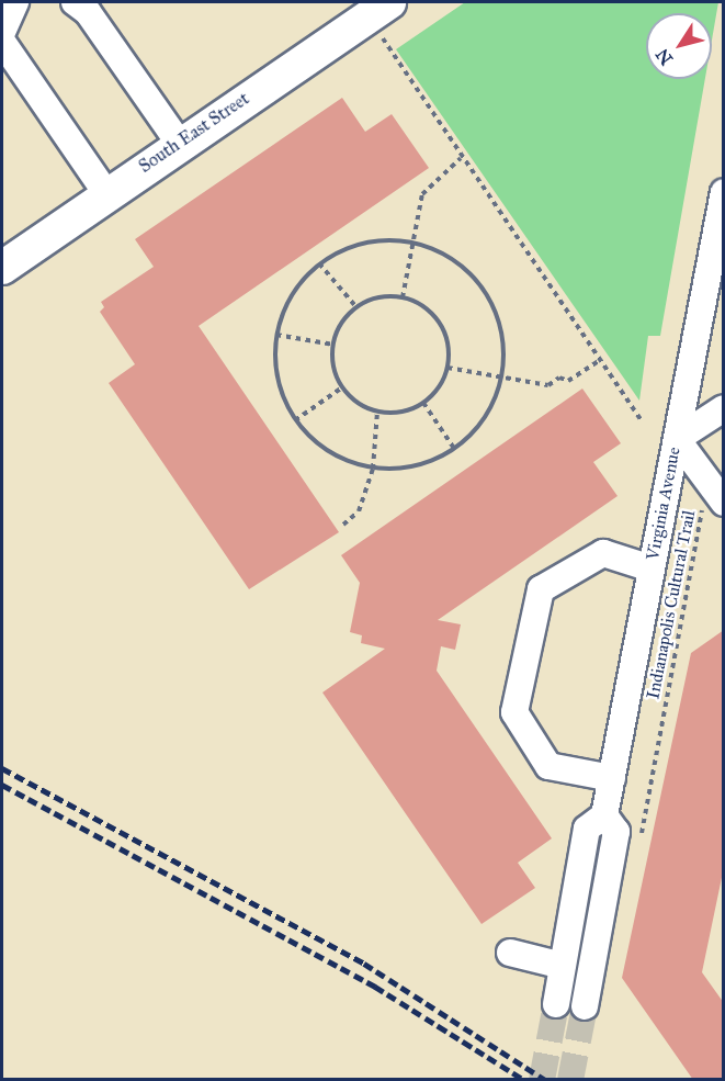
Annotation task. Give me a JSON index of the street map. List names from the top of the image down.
{
  "streets": {
    "main road": ["South East Street"],
    "street": ["Virginia Avenue"],
    "path": ["Indianapolis Cultural Trail"]
  },
  "north": "bottom left"
}
